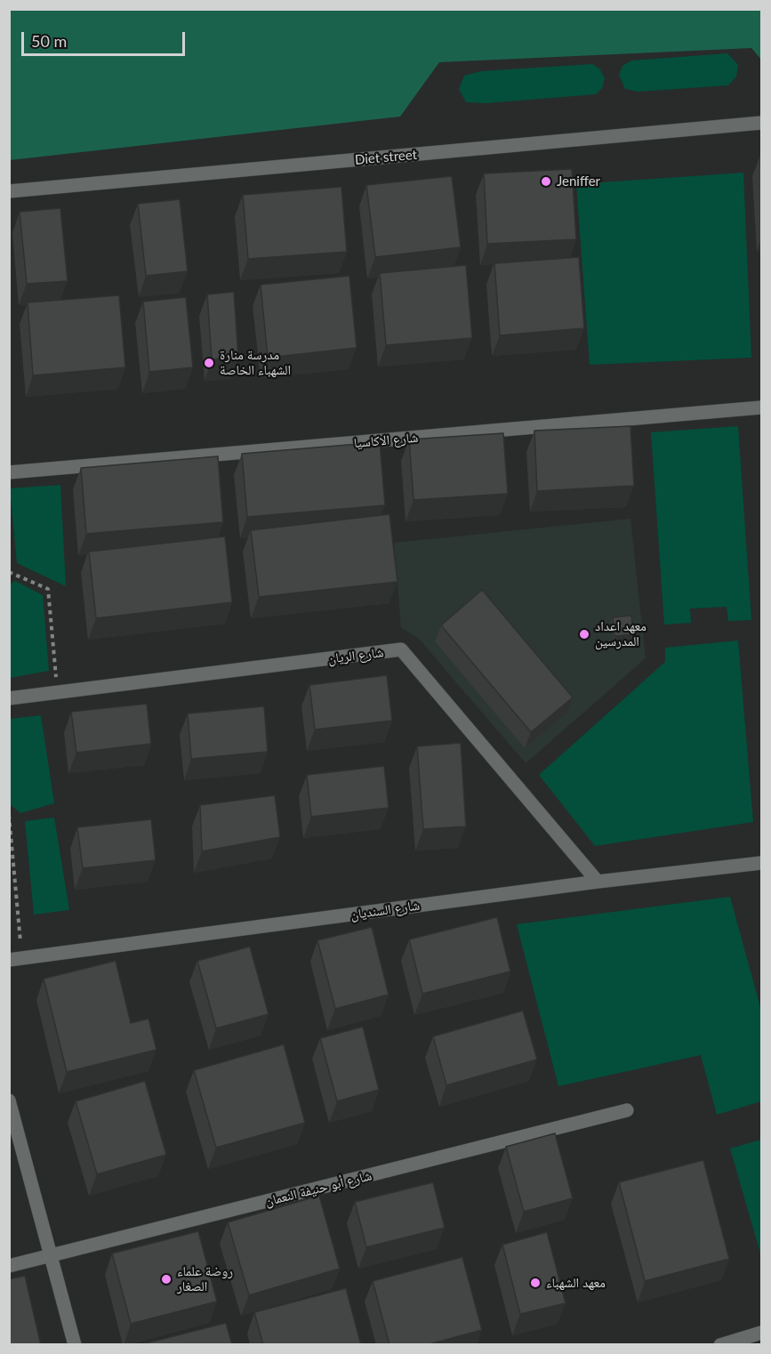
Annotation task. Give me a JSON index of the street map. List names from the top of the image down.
{
  "streets": {
    "street": [
      "Diet street",
      "شارع الاكاسيا",
      "شارع الريان",
      "شارع السنديان",
      "شارع أبو حنيفة النعمان"
    ]
  },
  "crossings": [
    ["شارع الريان", "شارع السنديان"]
  ],
  "places": [
    "Jeniffer",
    "مدرسة منارة الشهباء الخاصة",
    "معهد اعداد المدرسين",
    "روضة علماء الصغار",
    "معهد الشهباء"
  ],
  "scale_bar": "50 m"
}
